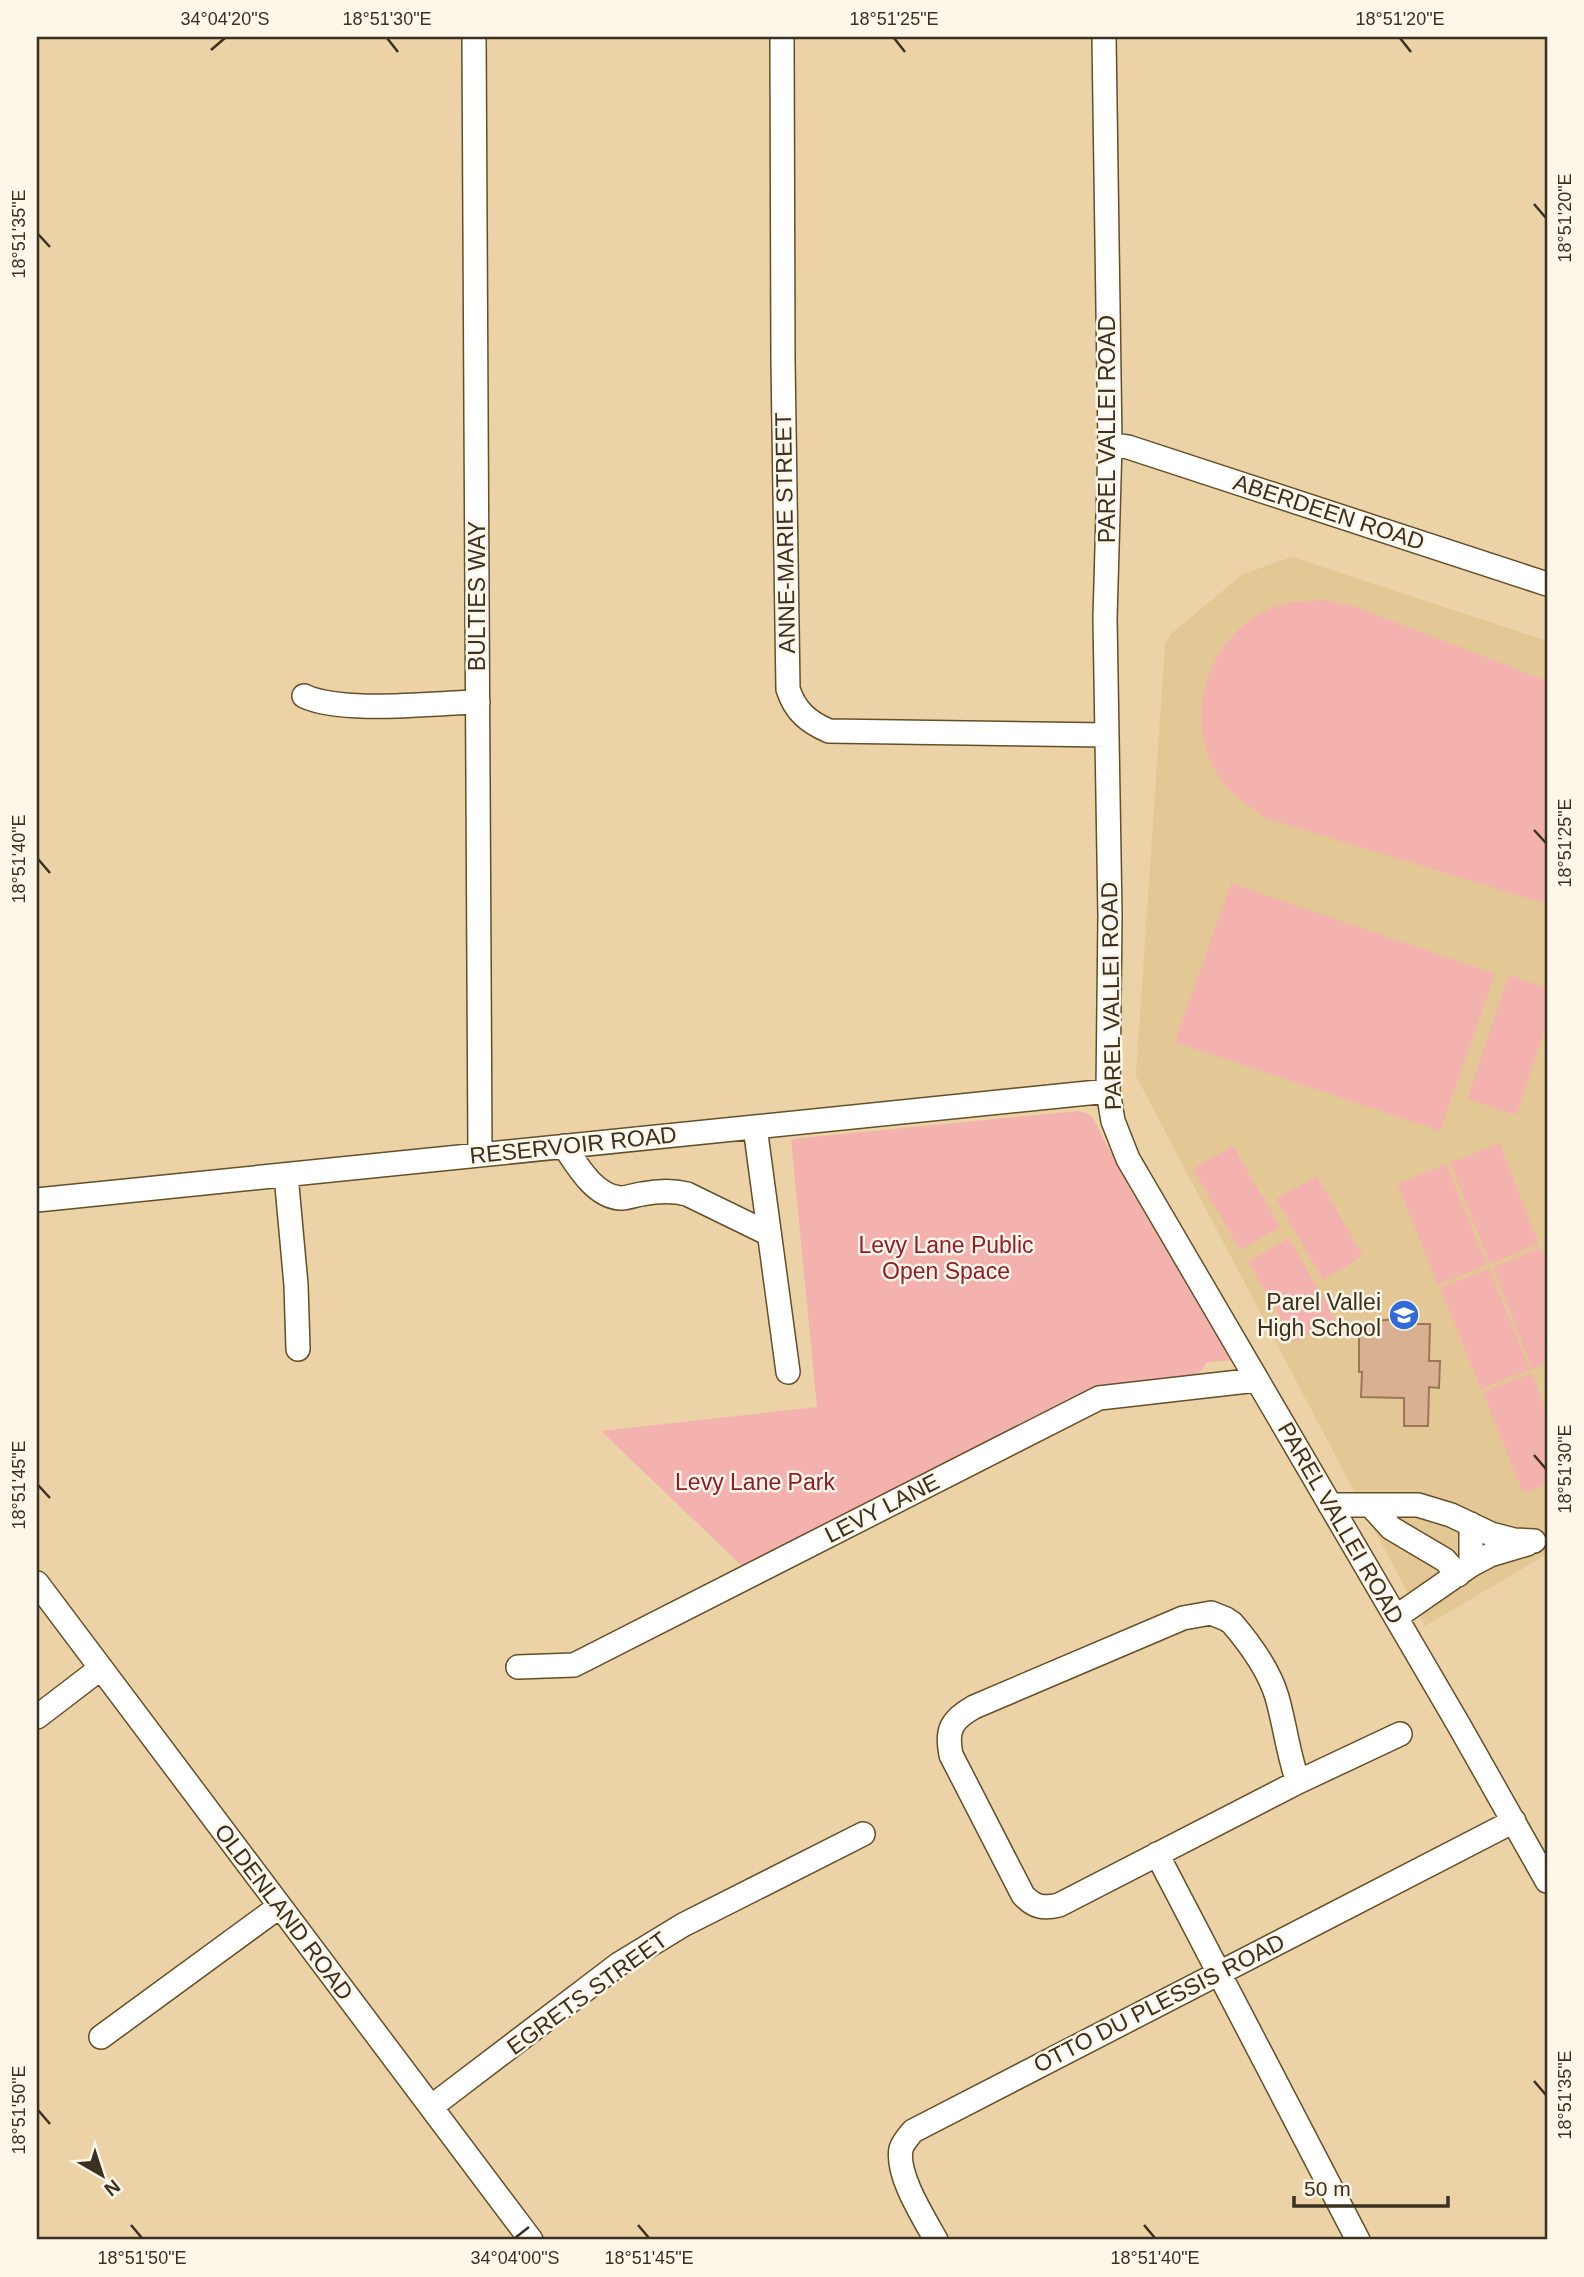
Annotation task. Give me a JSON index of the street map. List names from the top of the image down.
{
  "streets": {
    "street": [
      "PAREL VALLEI ROAD",
      "ABERDEEN ROAD",
      "ANNE-MARIE STREET",
      "BULTIES WAY",
      "RESERVOIR ROAD",
      "LEVY LANE",
      "OLDENLAND ROAD",
      "EGRETS STREET",
      "OTTO DU PLESSIS ROAD"
    ]
  },
  "crossings": [
    ["PAREL VALLEI ROAD", "ABERDEEN ROAD"],
    ["PAREL VALLEI ROAD", "ANNE-MARIE STREET"],
    ["PAREL VALLEI ROAD", "RESERVOIR ROAD"],
    ["PAREL VALLEI ROAD", "LEVY LANE"],
    ["PAREL VALLEI ROAD", "OTTO DU PLESSIS ROAD"],
    ["BULTIES WAY", "RESERVOIR ROAD"],
    ["OLDENLAND ROAD", "EGRETS STREET"]
  ],
  "parks": ["Levy Lane Public Open Space", "Levy Lane Park"],
  "places": {
    "school or university": ["Parel Vallei High School"]
  },
  "scale_bar": "50 m",
  "north": "bottom right",
  "coordinates": [
    "34°04'20\"S",
    "18°51'30\"E",
    "18°51'25\"E",
    "18°51'20\"E",
    "18°51'35\"E",
    "18°51'40\"E",
    "18°51'45\"E",
    "18°51'50\"E",
    "34°04'00\"S"
  ]
}
